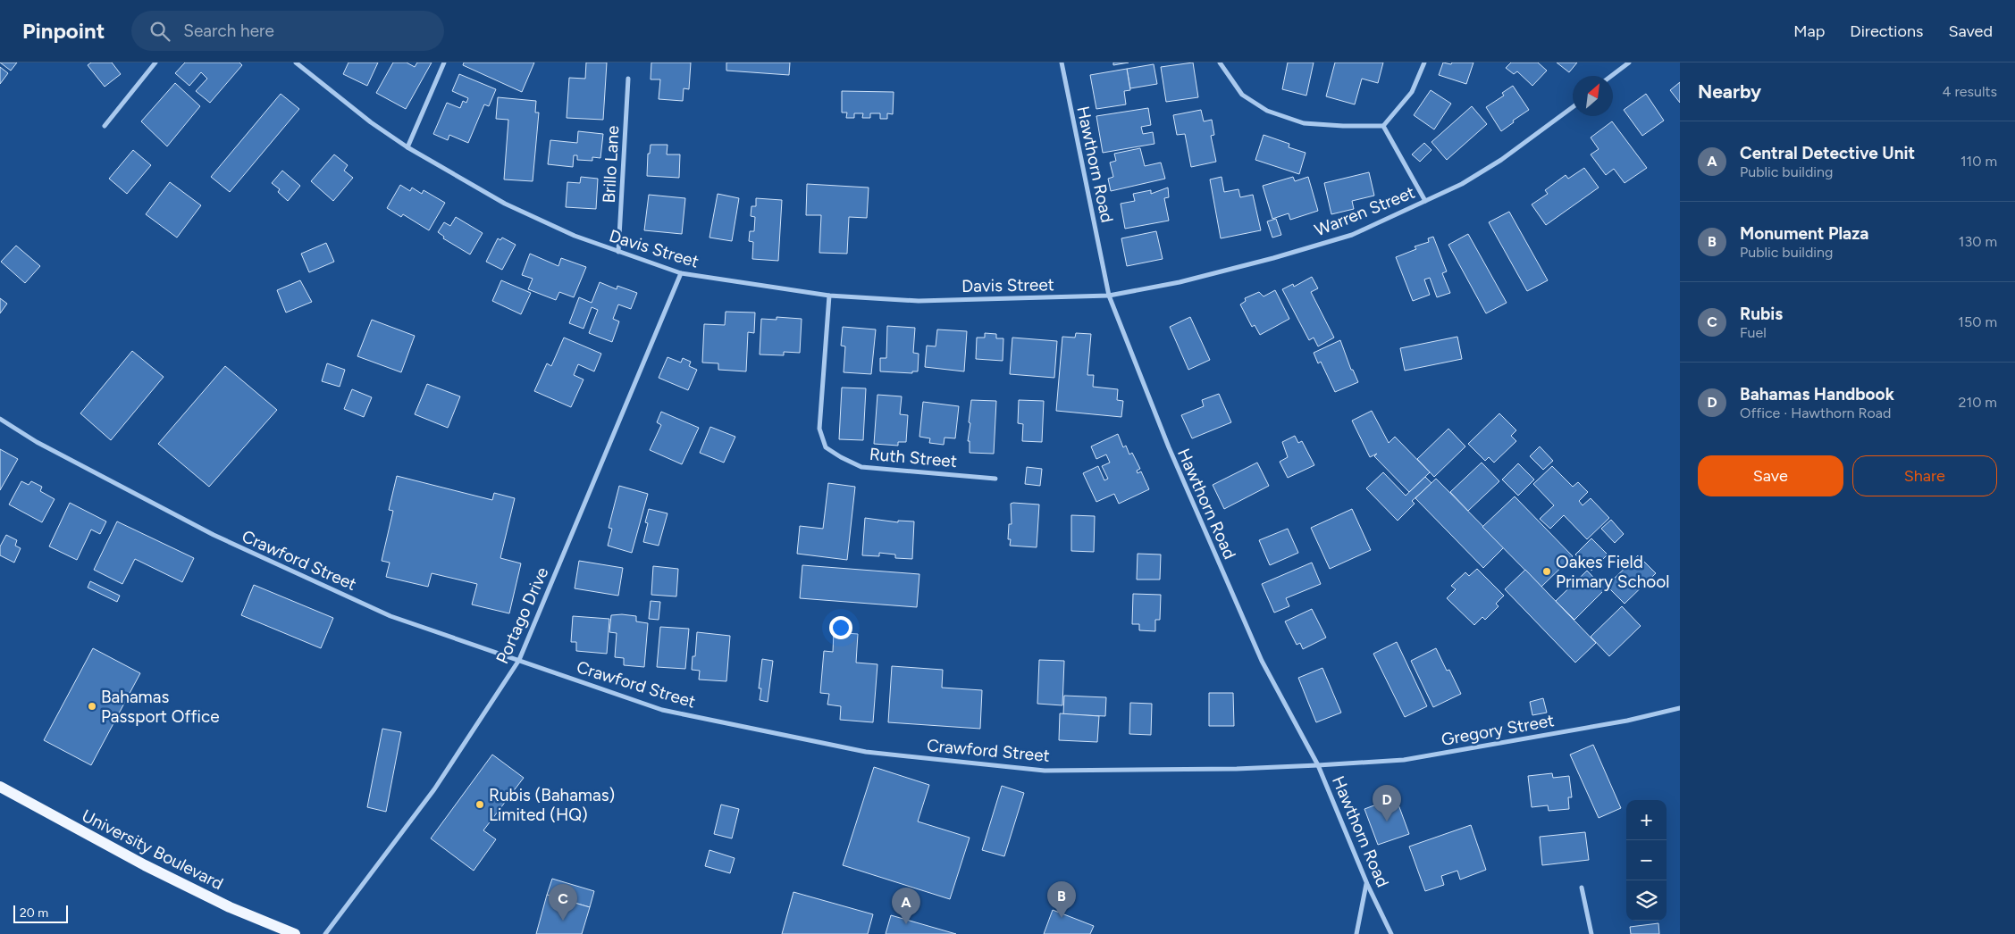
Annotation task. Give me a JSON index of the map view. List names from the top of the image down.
{
  "streets": {
    "main road": ["University Boulevard"],
    "street": [
      "Brillo Lane",
      "Hawthorn Road",
      "Warren Street",
      "Davis Street",
      "Ruth Street",
      "Crawford Street",
      "Portago Drive",
      "Gregory Street"
    ]
  },
  "crossings": [
    ["Brillo Lane", "Davis Street"],
    ["Hawthorn Road", "Warren Street"],
    ["Hawthorn Road", "Davis Street"],
    ["Hawthorn Road", "Crawford Street"],
    ["Hawthorn Road", "Gregory Street"],
    ["Warren Street", "Davis Street"],
    ["Davis Street", "Ruth Street"],
    ["Davis Street", "Portago Drive"],
    ["Crawford Street", "Portago Drive"],
    ["Crawford Street", "Gregory Street"]
  ],
  "places": ["Oakes Field Primary School", "Bahamas Passport Office", "Rubis (Bahamas) Limited (HQ)"],
  "scale_bar": "20 m",
  "north": "top right",
  "page": {
    "header": "Pinpoint",
    "search": "Search here",
    "nav": ["Map", "Directions", "Saved"],
    "heading": ["Nearby", "4 results"],
    "list": [
      {
        "mark": "A",
        "name": "Central Detective Unit",
        "note": "Public building",
        "value": "110 m"
      },
      {
        "mark": "B",
        "name": "Monument Plaza",
        "note": "Public building",
        "value": "130 m"
      },
      {
        "mark": "C",
        "name": "Rubis",
        "note": "Fuel",
        "value": "150 m"
      },
      {
        "mark": "D",
        "name": "Bahamas Handbook",
        "note": "Office · Hawthorn Road",
        "value": "210 m"
      }
    ],
    "buttons": ["Save", "Share"],
    "pins": [
      "D",
      "B",
      "C",
      "A"
    ],
    "map_buttons": ["+", "−"],
    "scale": "20 m"
  }
}
